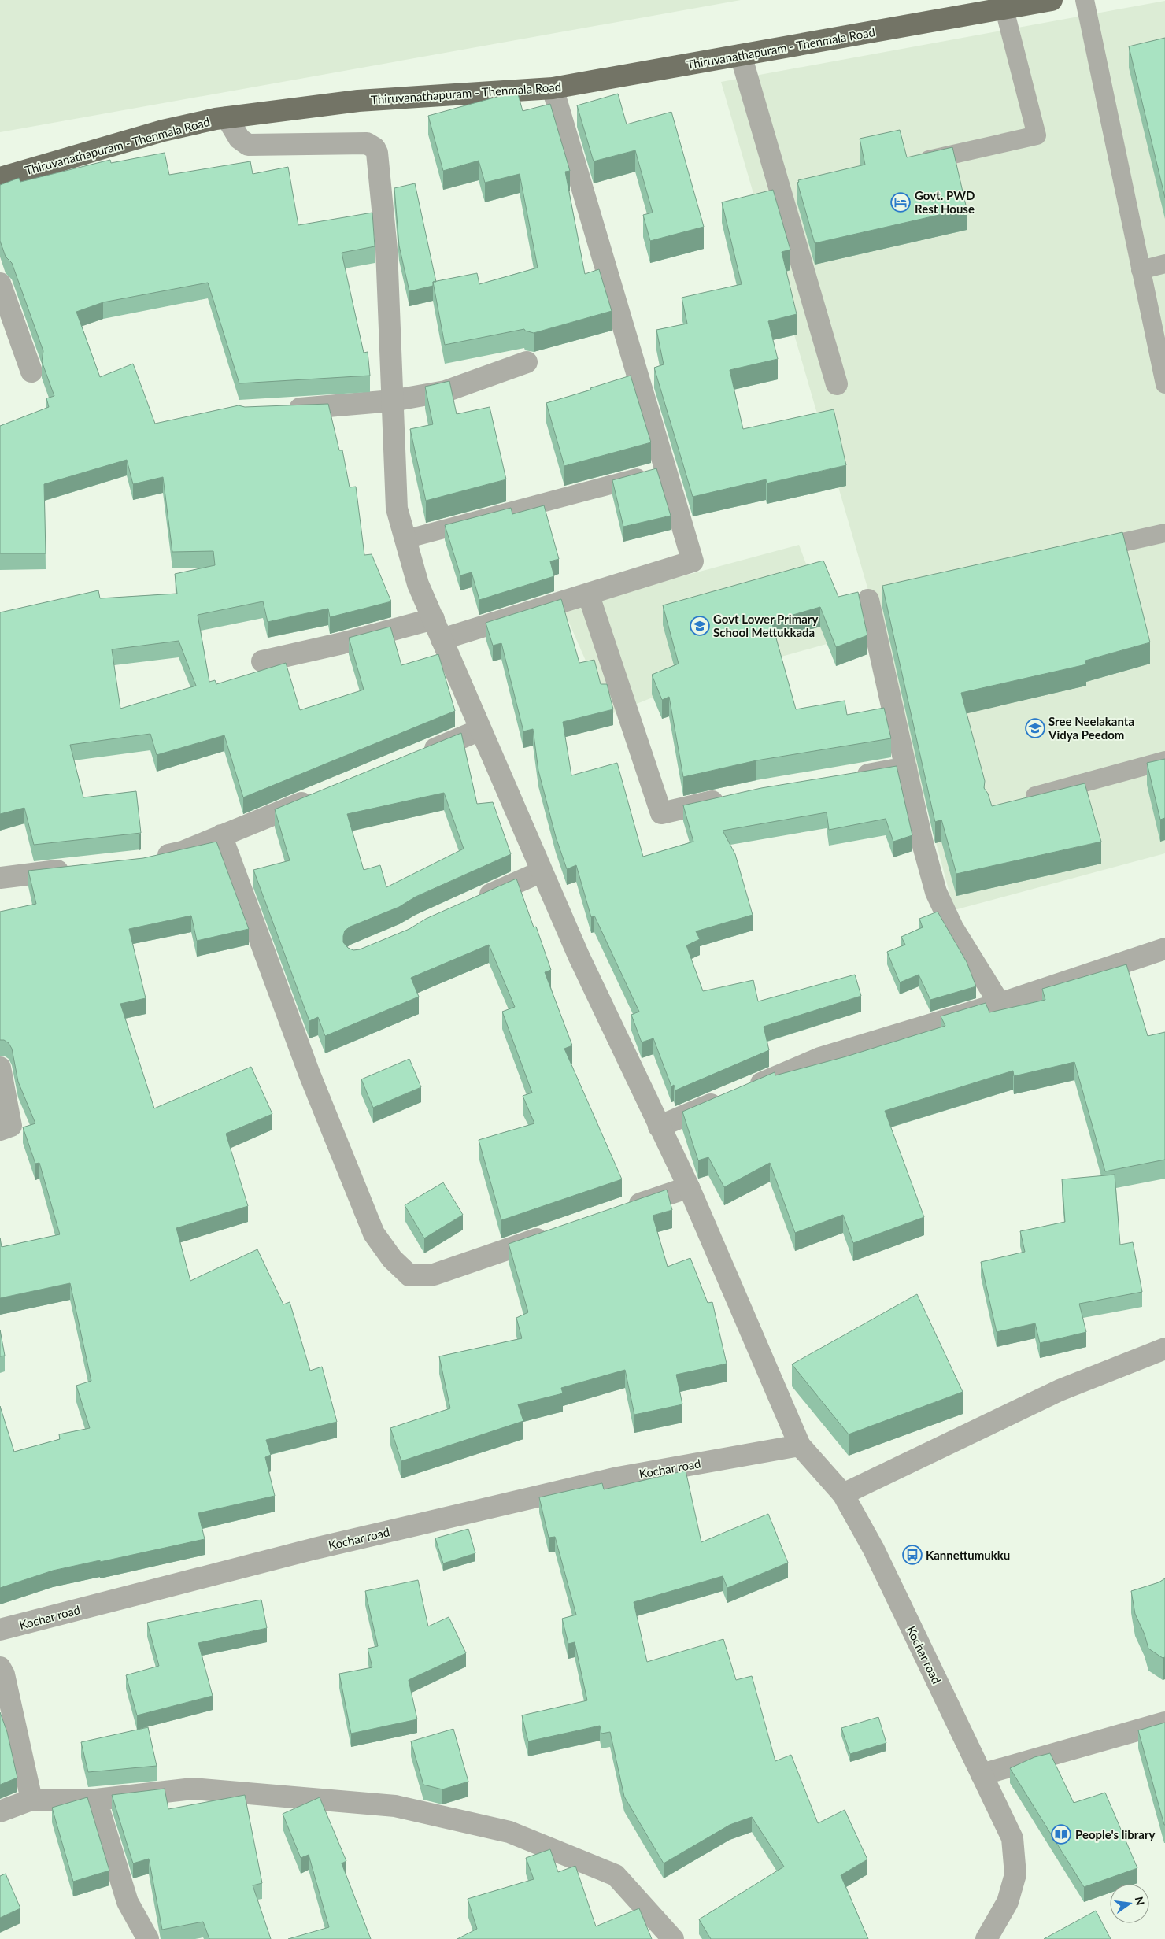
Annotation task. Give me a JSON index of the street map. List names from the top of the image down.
{
  "streets": {
    "main road": ["Thiruvanathapuram - Thenmala Road"],
    "street": ["Kochar road"]
  },
  "places": {
    "hotel": ["Govt. PWD Rest House"],
    "school or university": ["Govt Lower Primary School Mettukkada", "Sree Neelakanta Vidya Peedom"],
    "bus stop": ["Kannettumukku"],
    "library": ["People's library"]
  },
  "north": "right"
}
